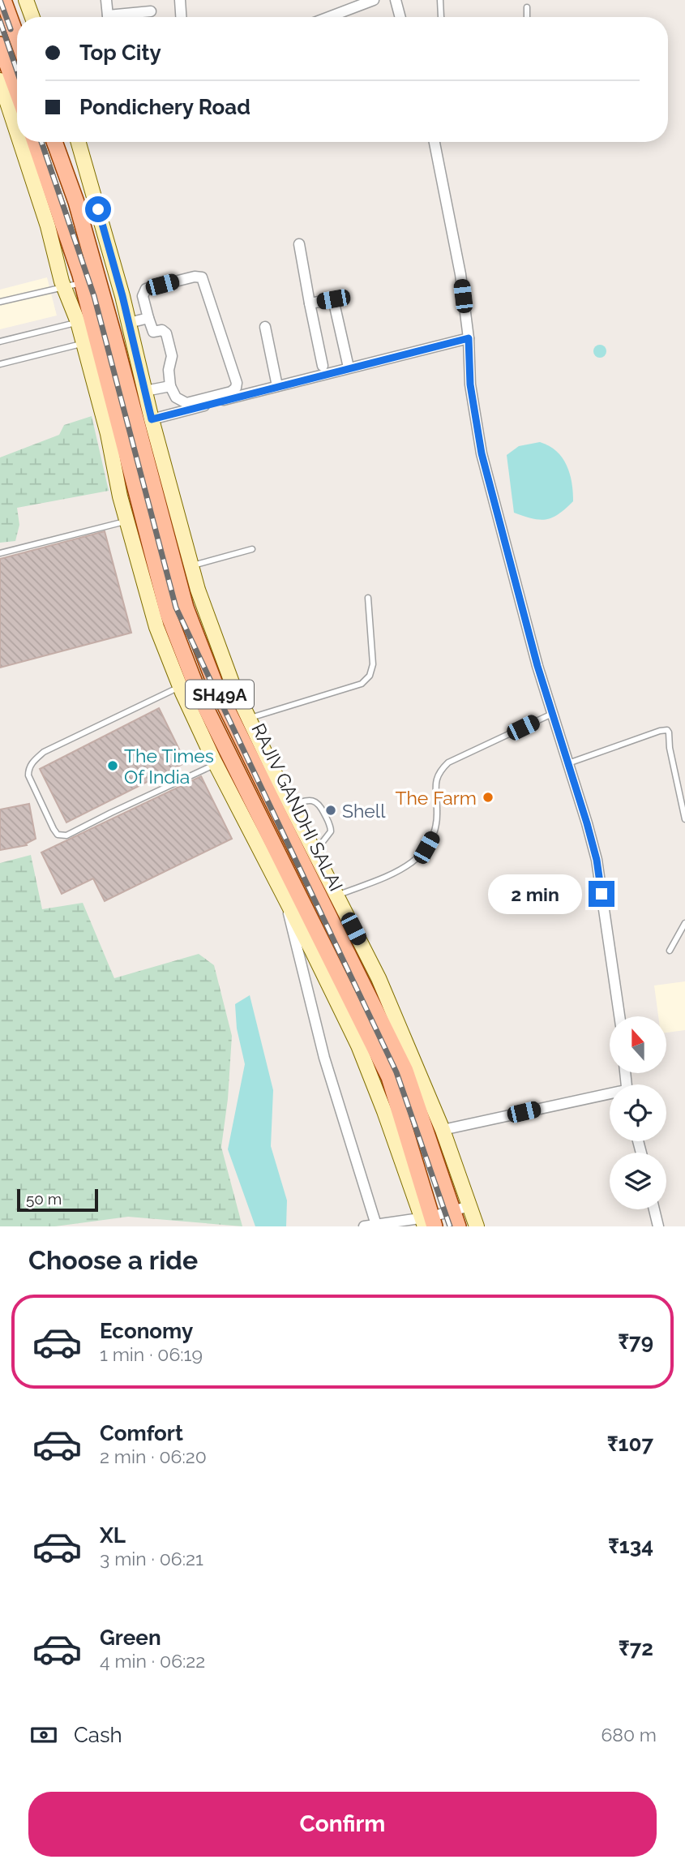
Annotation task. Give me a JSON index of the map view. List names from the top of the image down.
{
  "streets": {
    "main road": ["SH49A", "RAJIV GANDHI SALAI"]
  },
  "places": ["The Times Of India", "The Farm", "Shell"],
  "scale_bar": "50 m",
  "north": "top",
  "page": {
    "banner": ["Top City", "Pondichery Road"],
    "bubble": "2 min",
    "scale": "50 m",
    "heading": "Choose a ride",
    "list": [
      {
        "name": "Economy",
        "note": "1 min · 06:19",
        "value": "₹79"
      },
      {
        "name": "Comfort",
        "note": "2 min · 06:20",
        "value": "₹107"
      },
      {
        "name": "XL",
        "note": "3 min · 06:21",
        "value": "₹134"
      },
      {
        "name": "Green",
        "note": "4 min · 06:22",
        "value": "₹72"
      }
    ],
    "pay": ["Cash", "680 m"],
    "buttons": "Confirm"
  }
}
